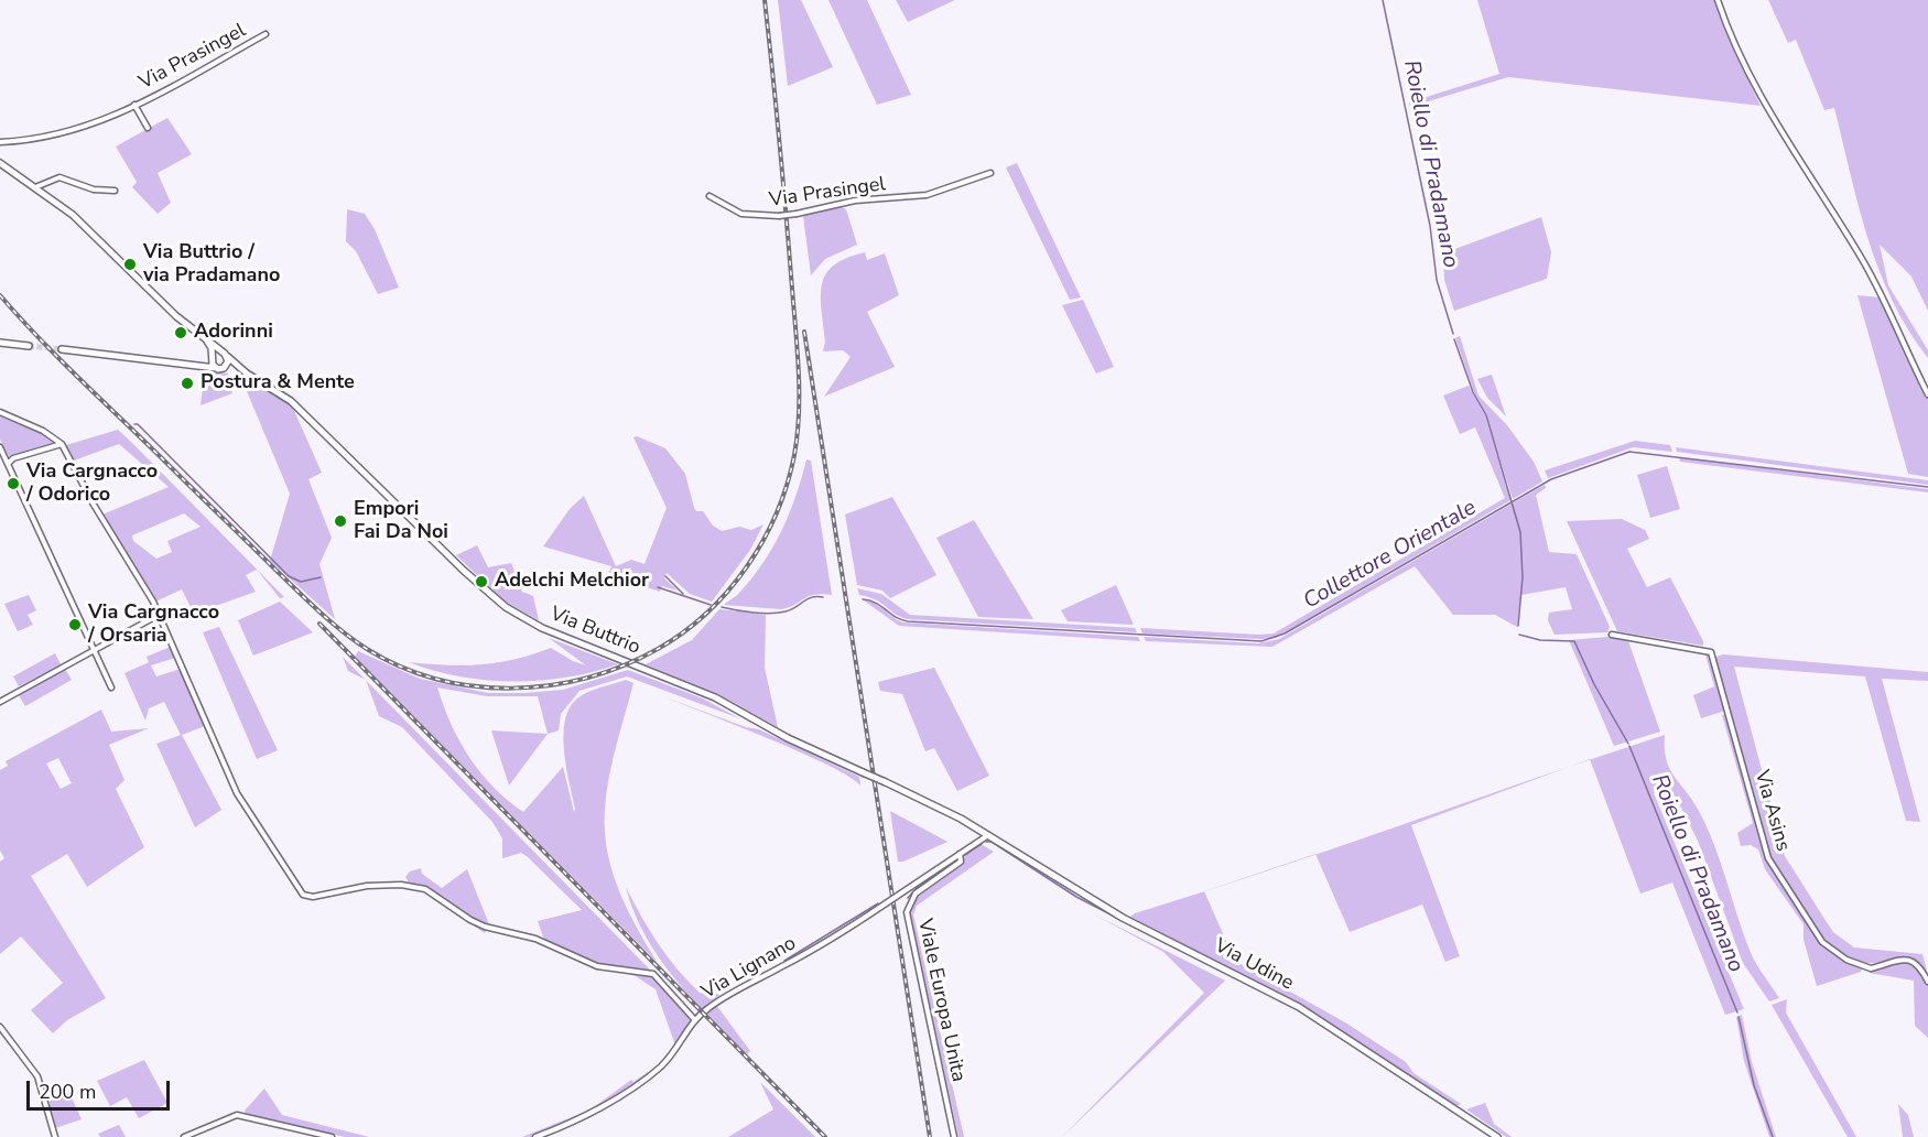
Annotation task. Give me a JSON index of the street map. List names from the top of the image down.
{
  "streets": {
    "street": [
      "Via Prasingel",
      "Via Buttrio",
      "Via Asins",
      "Via Udine",
      "Via Lignano",
      "Viale Europa Unita"
    ]
  },
  "crossings": [
    ["Via Buttrio", "Via Udine"],
    ["Via Buttrio", "Via Lignano"],
    ["Via Udine", "Via Lignano"],
    ["Via Lignano", "Viale Europa Unita"]
  ],
  "water": ["Roiello di Pradamano", "Collettore Orientale"],
  "places": [
    "Via Buttrio / via Pradamano",
    "Adorinni",
    "Postura & Mente",
    "Via Cargnacco / Odorico",
    "Empori Fai Da Noi",
    "Adelchi Melchior",
    "Via Cargnacco / Orsaria"
  ],
  "scale_bar": "200 m"
}
